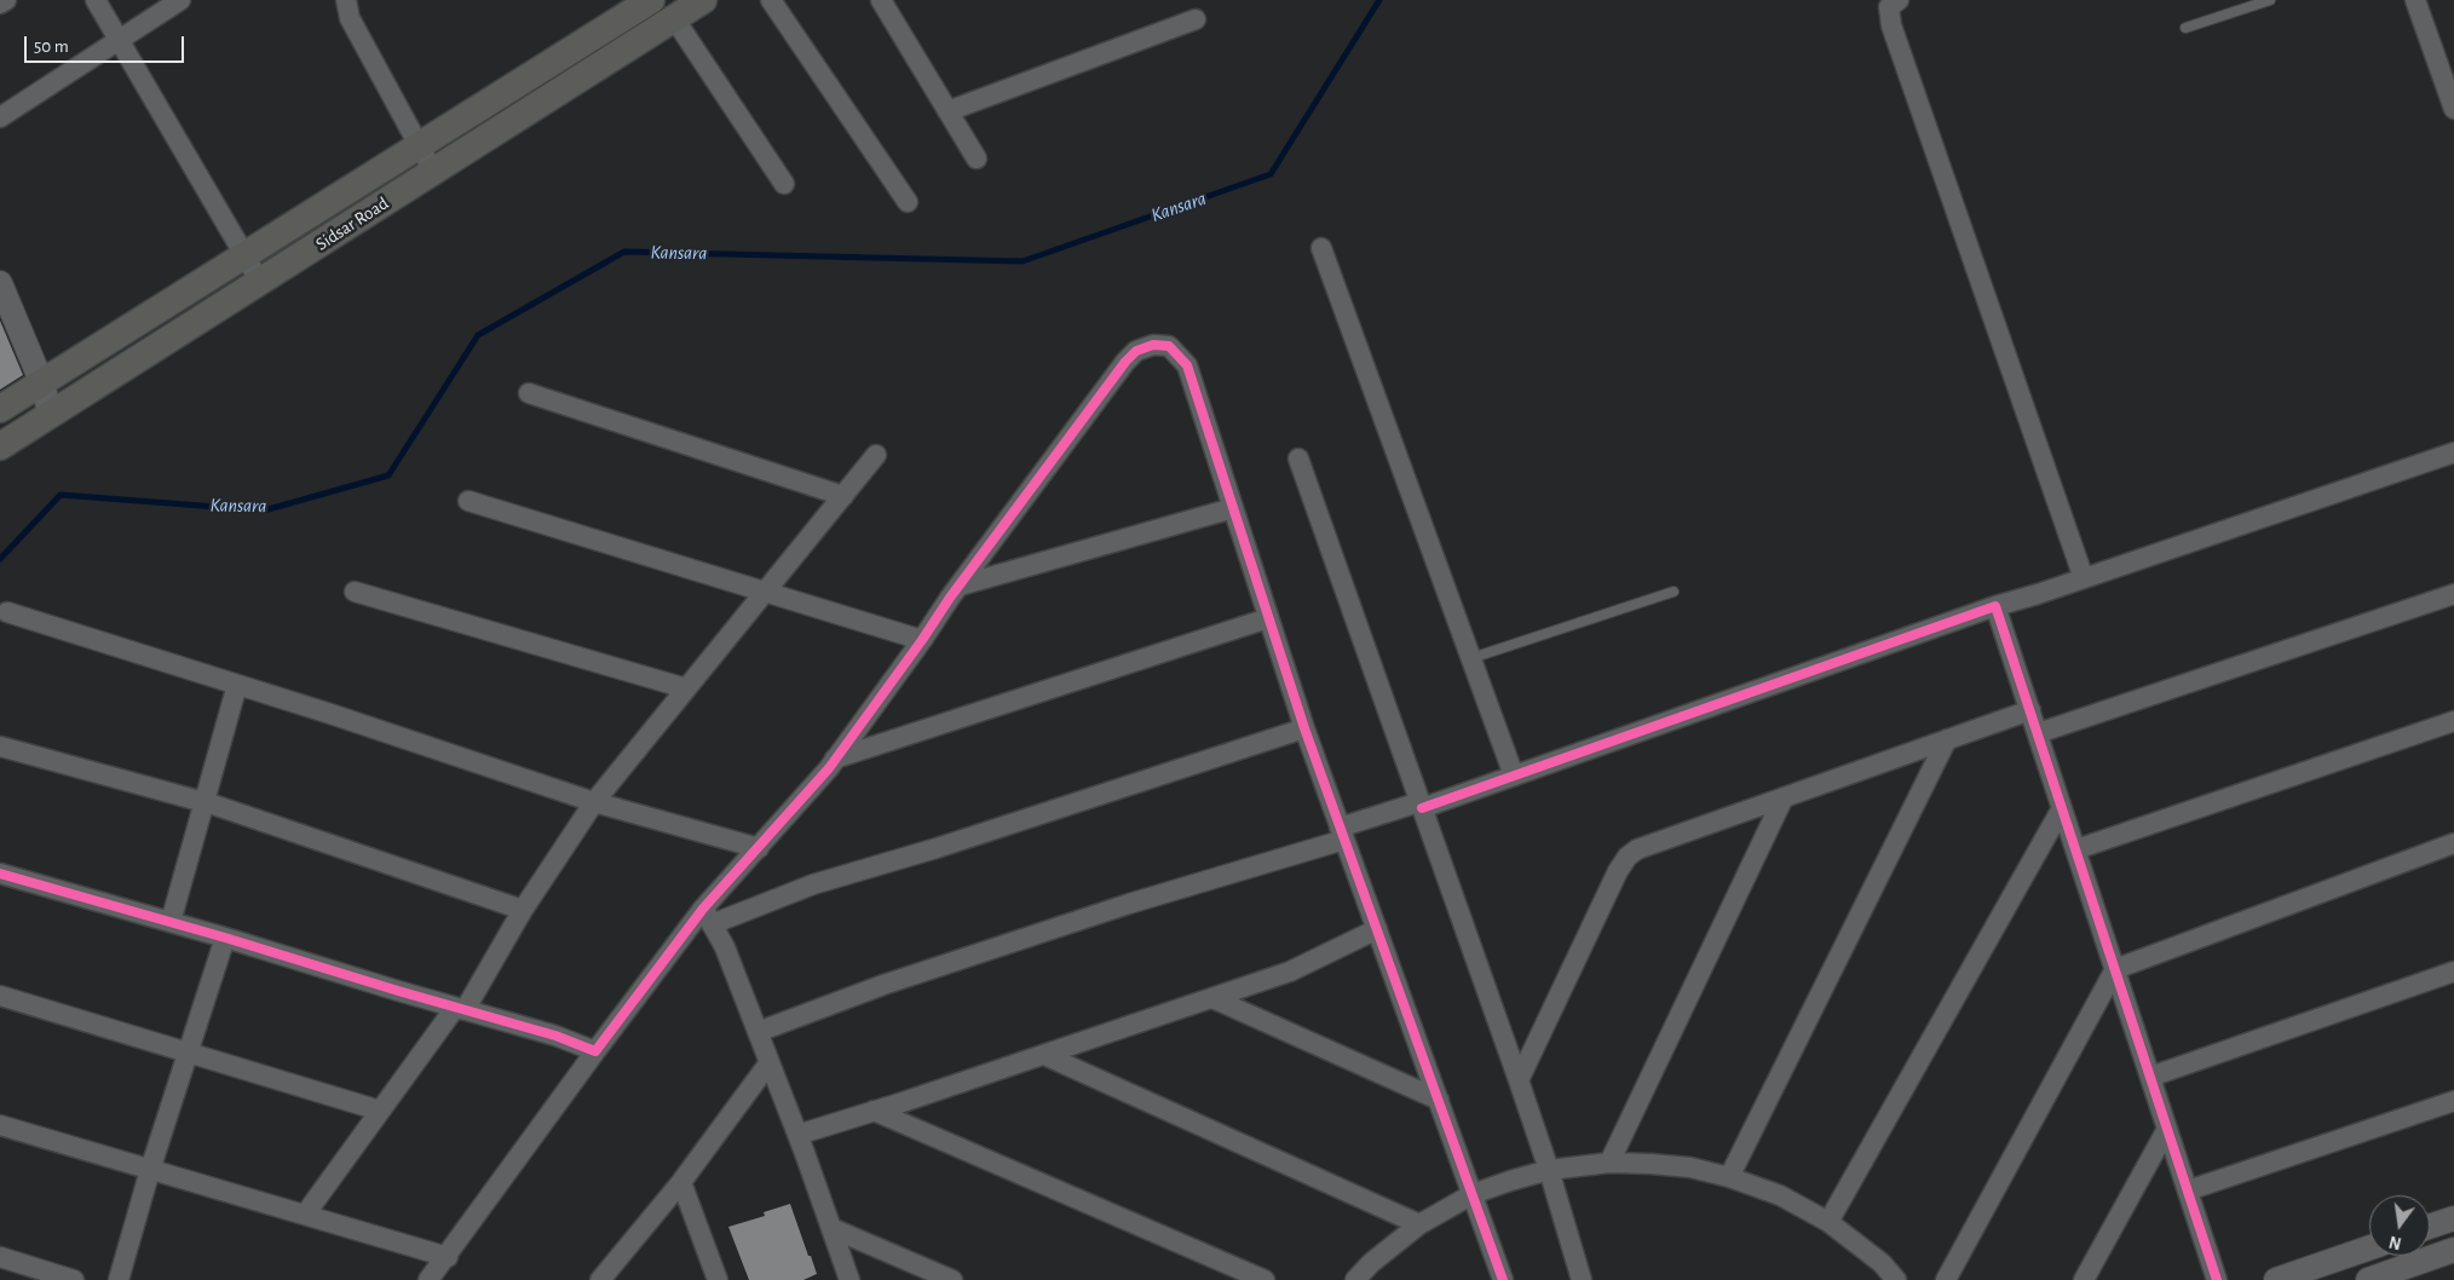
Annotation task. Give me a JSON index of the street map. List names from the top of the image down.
{
  "streets": {
    "main road": ["Sidsar Road"]
  },
  "water": ["Kansara"],
  "scale_bar": "50 m",
  "north": "bottom"
}
